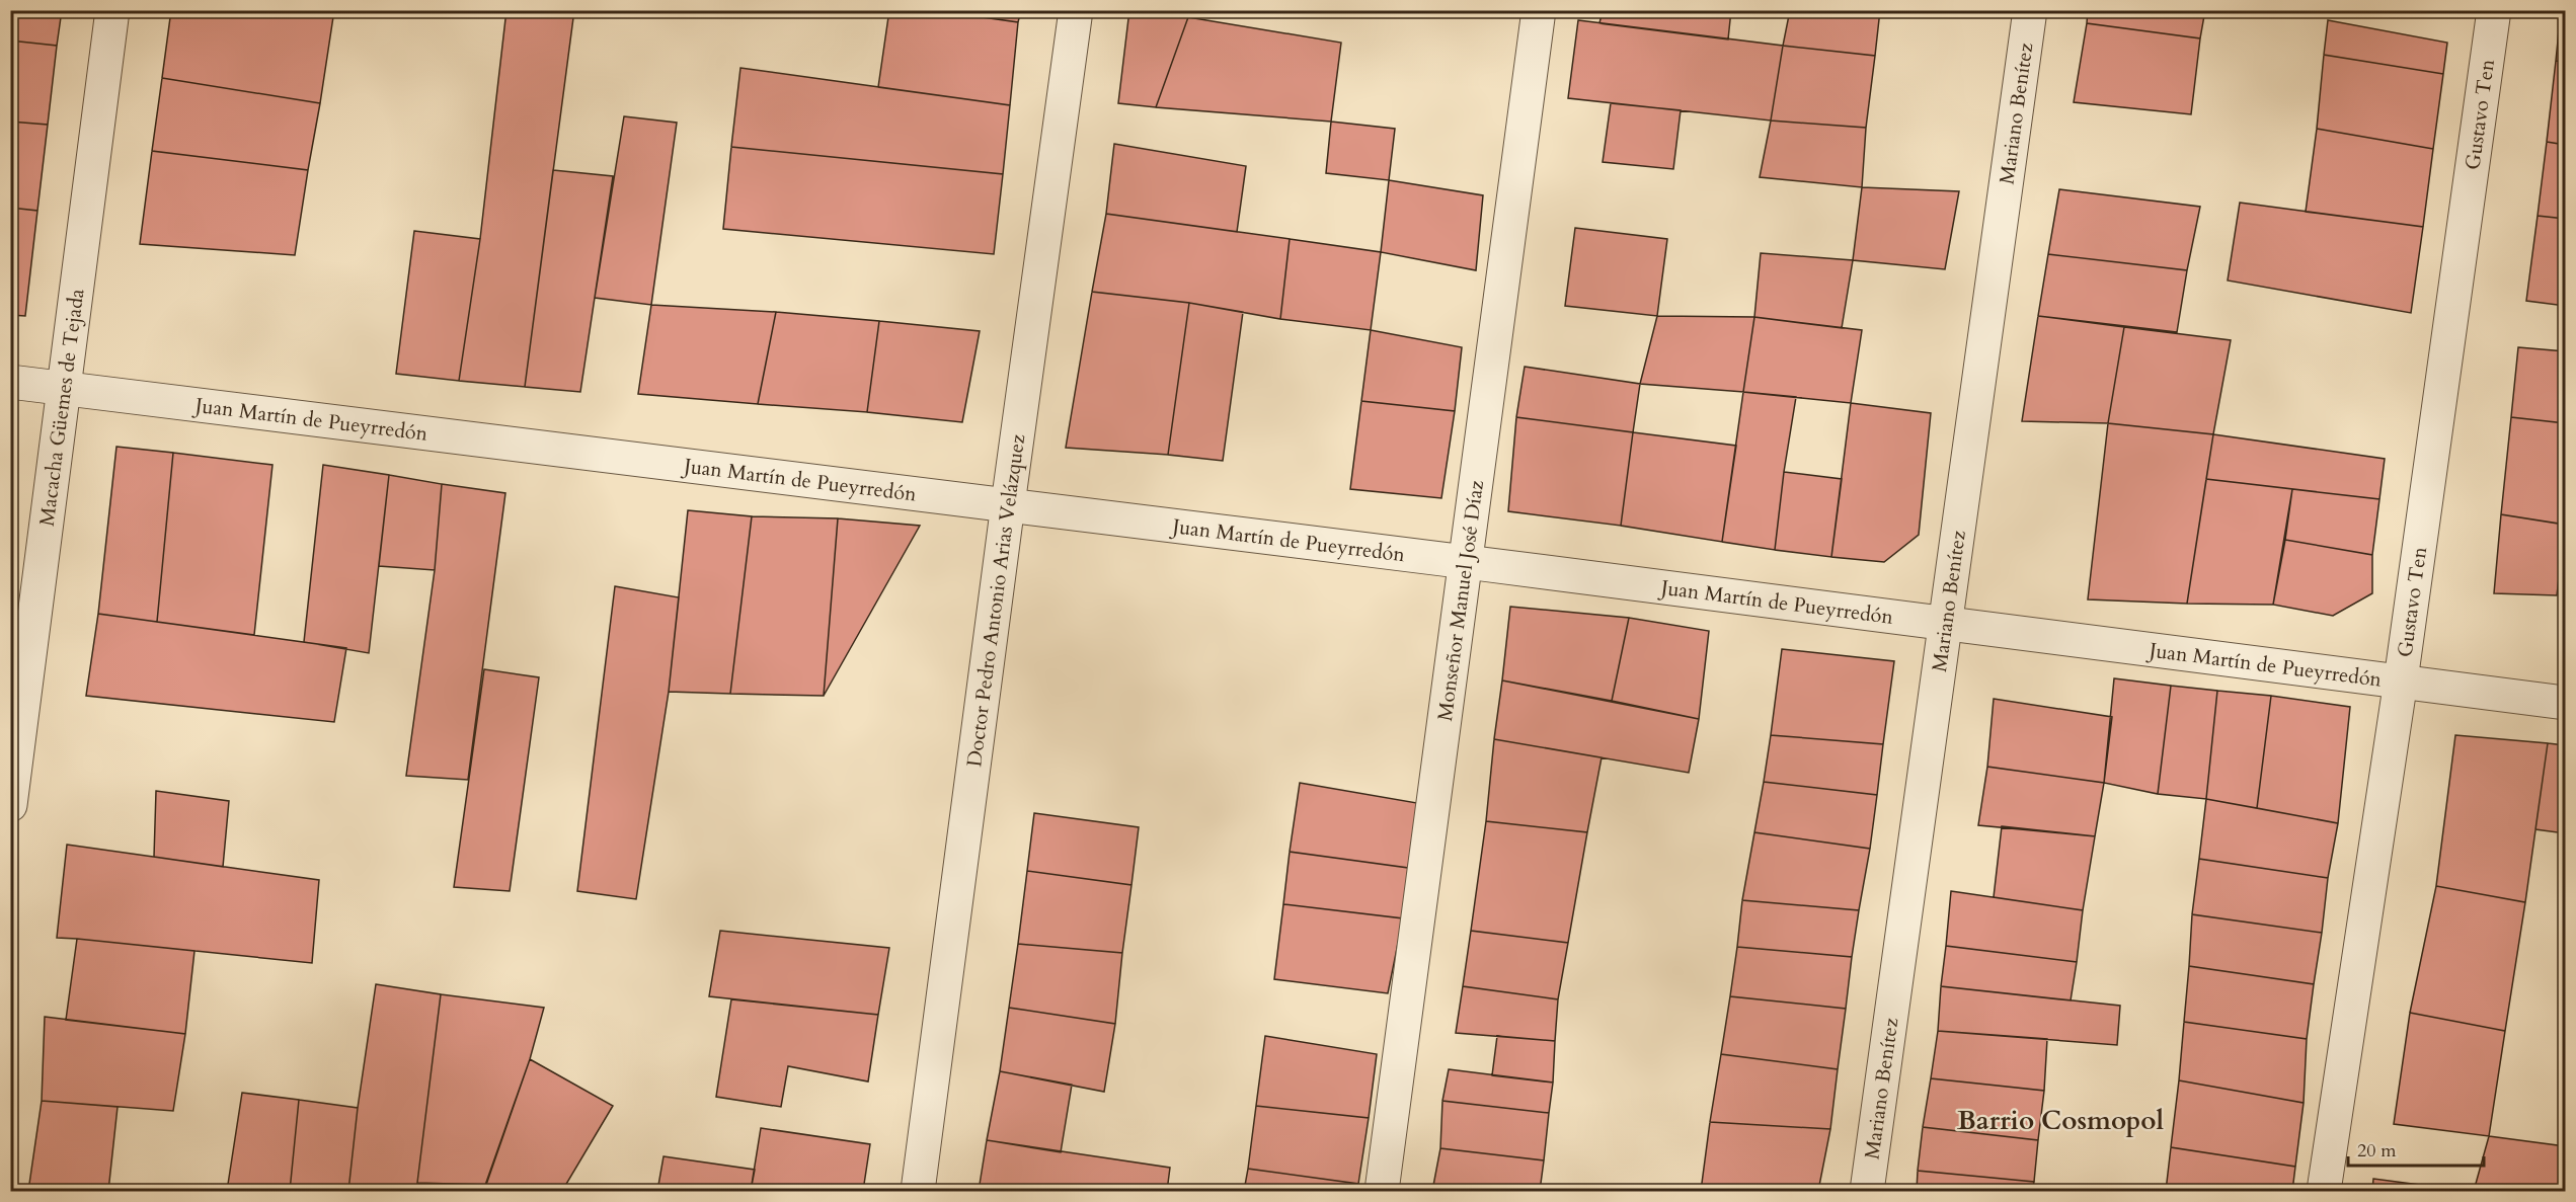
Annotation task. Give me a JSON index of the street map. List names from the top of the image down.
{
  "streets": {
    "street": [
      "Mariano Benítez",
      "Gustavo Ten",
      "Macacha Güemes de Tejada",
      "Juan Martín de Pueyrredón",
      "Doctor Pedro Antonio Arias Velázquez",
      "Monseñor Manuel José Díaz"
    ]
  },
  "crossings": [
    ["Mariano Benítez", "Juan Martín de Pueyrredón"],
    ["Gustavo Ten", "Juan Martín de Pueyrredón"],
    ["Macacha Güemes de Tejada", "Juan Martín de Pueyrredón"],
    ["Juan Martín de Pueyrredón", "Doctor Pedro Antonio Arias Velázquez"],
    ["Juan Martín de Pueyrredón", "Monseñor Manuel José Díaz"]
  ],
  "districts": ["Barrio Cosmopol"],
  "scale_bar": "20 m"
}
